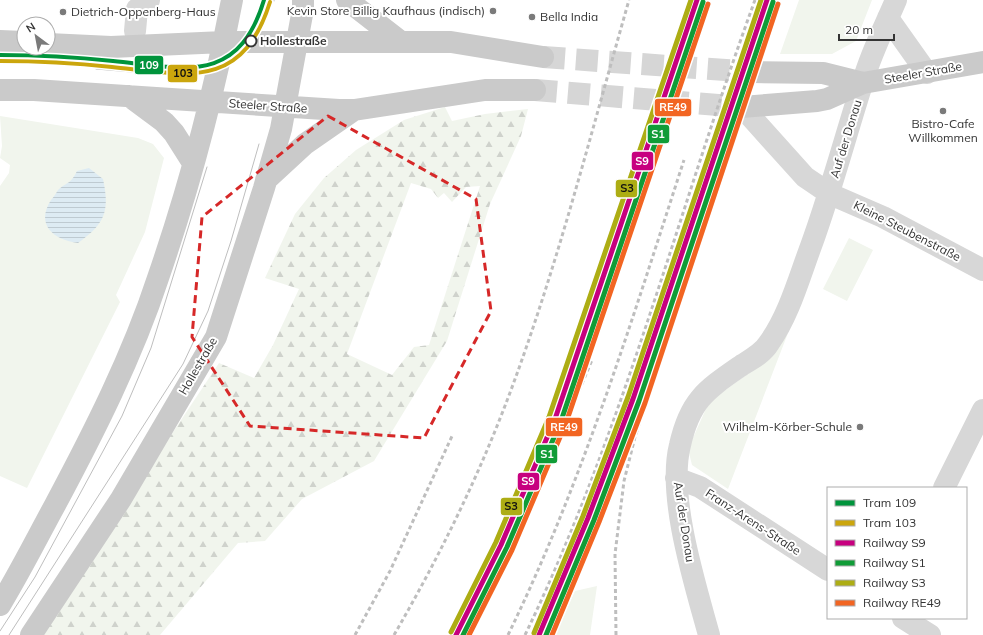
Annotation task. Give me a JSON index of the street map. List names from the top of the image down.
{
  "streets": {
    "main road": ["Steeler Straße", "Hollestraße"],
    "street": ["Auf der Donau", "Kleine Steubenstraße", "Franz-Arens-Straße"]
  },
  "crossings": [
    ["Steeler Straße", "Auf der Donau"],
    ["Steeler Straße", "Hollestraße"],
    ["Auf der Donau", "Kleine Steubenstraße"],
    ["Auf der Donau", "Franz-Arens-Straße"]
  ],
  "places": [
    "Kevin Store Billig Kaufhaus (indisch)",
    "Dietrich-Oppenberg-Haus",
    "Bella India",
    "Hollestraße",
    "Bistro-Cafe Willkommen",
    "Wilhelm-Körber-Schule"
  ],
  "lines": [
    "tram line 109",
    "rail line S9",
    "rail line S3",
    "tram line 103",
    "rail line S1",
    "rail line RE49"
  ],
  "legend": [
    "Tram 109",
    "Tram 103",
    "Railway S9",
    "Railway S1",
    "Railway S3",
    "Railway RE49"
  ],
  "scale_bar": "20 m",
  "north": "top left"
}
